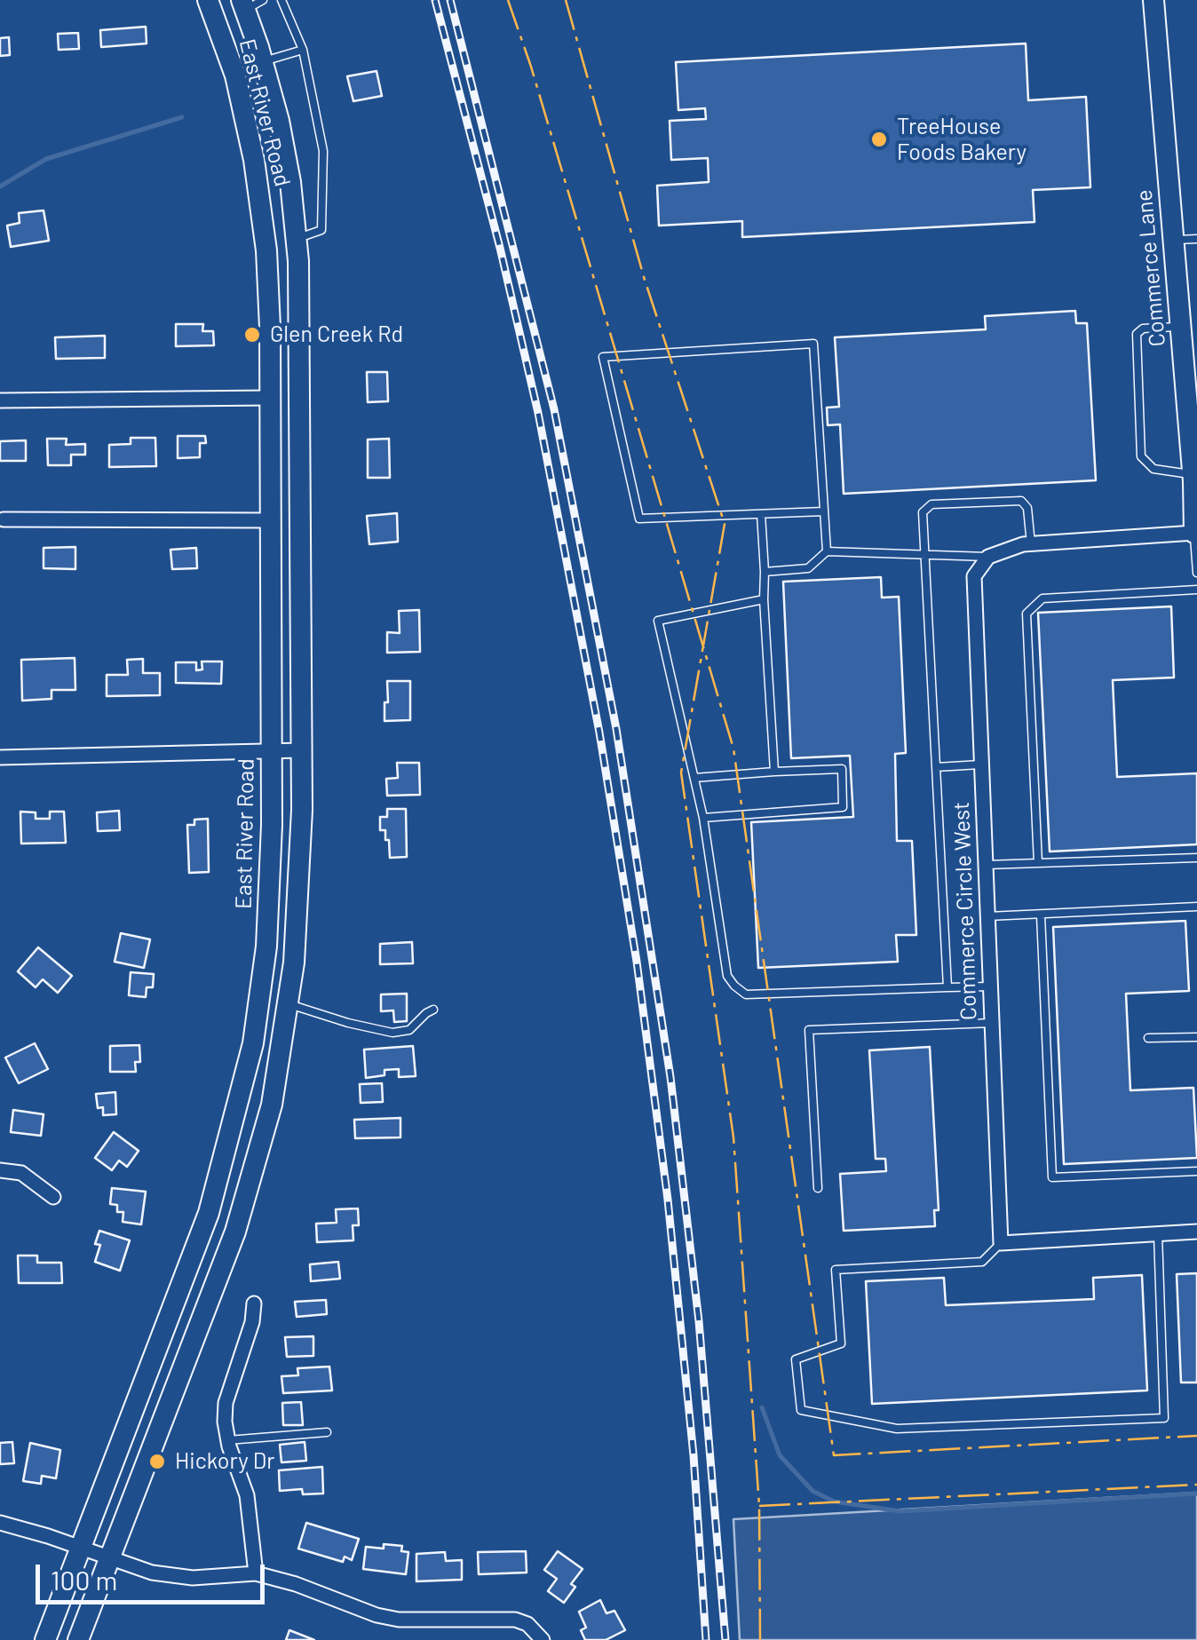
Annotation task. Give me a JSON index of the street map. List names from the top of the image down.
{
  "streets": {
    "main road": ["East River Road", "Commerce Lane"],
    "street": ["Commerce Circle West"]
  },
  "places": ["TreeHouse Foods Bakery", "Glen Creek Rd", "Hickory Dr"],
  "scale_bar": "100 m"
}
